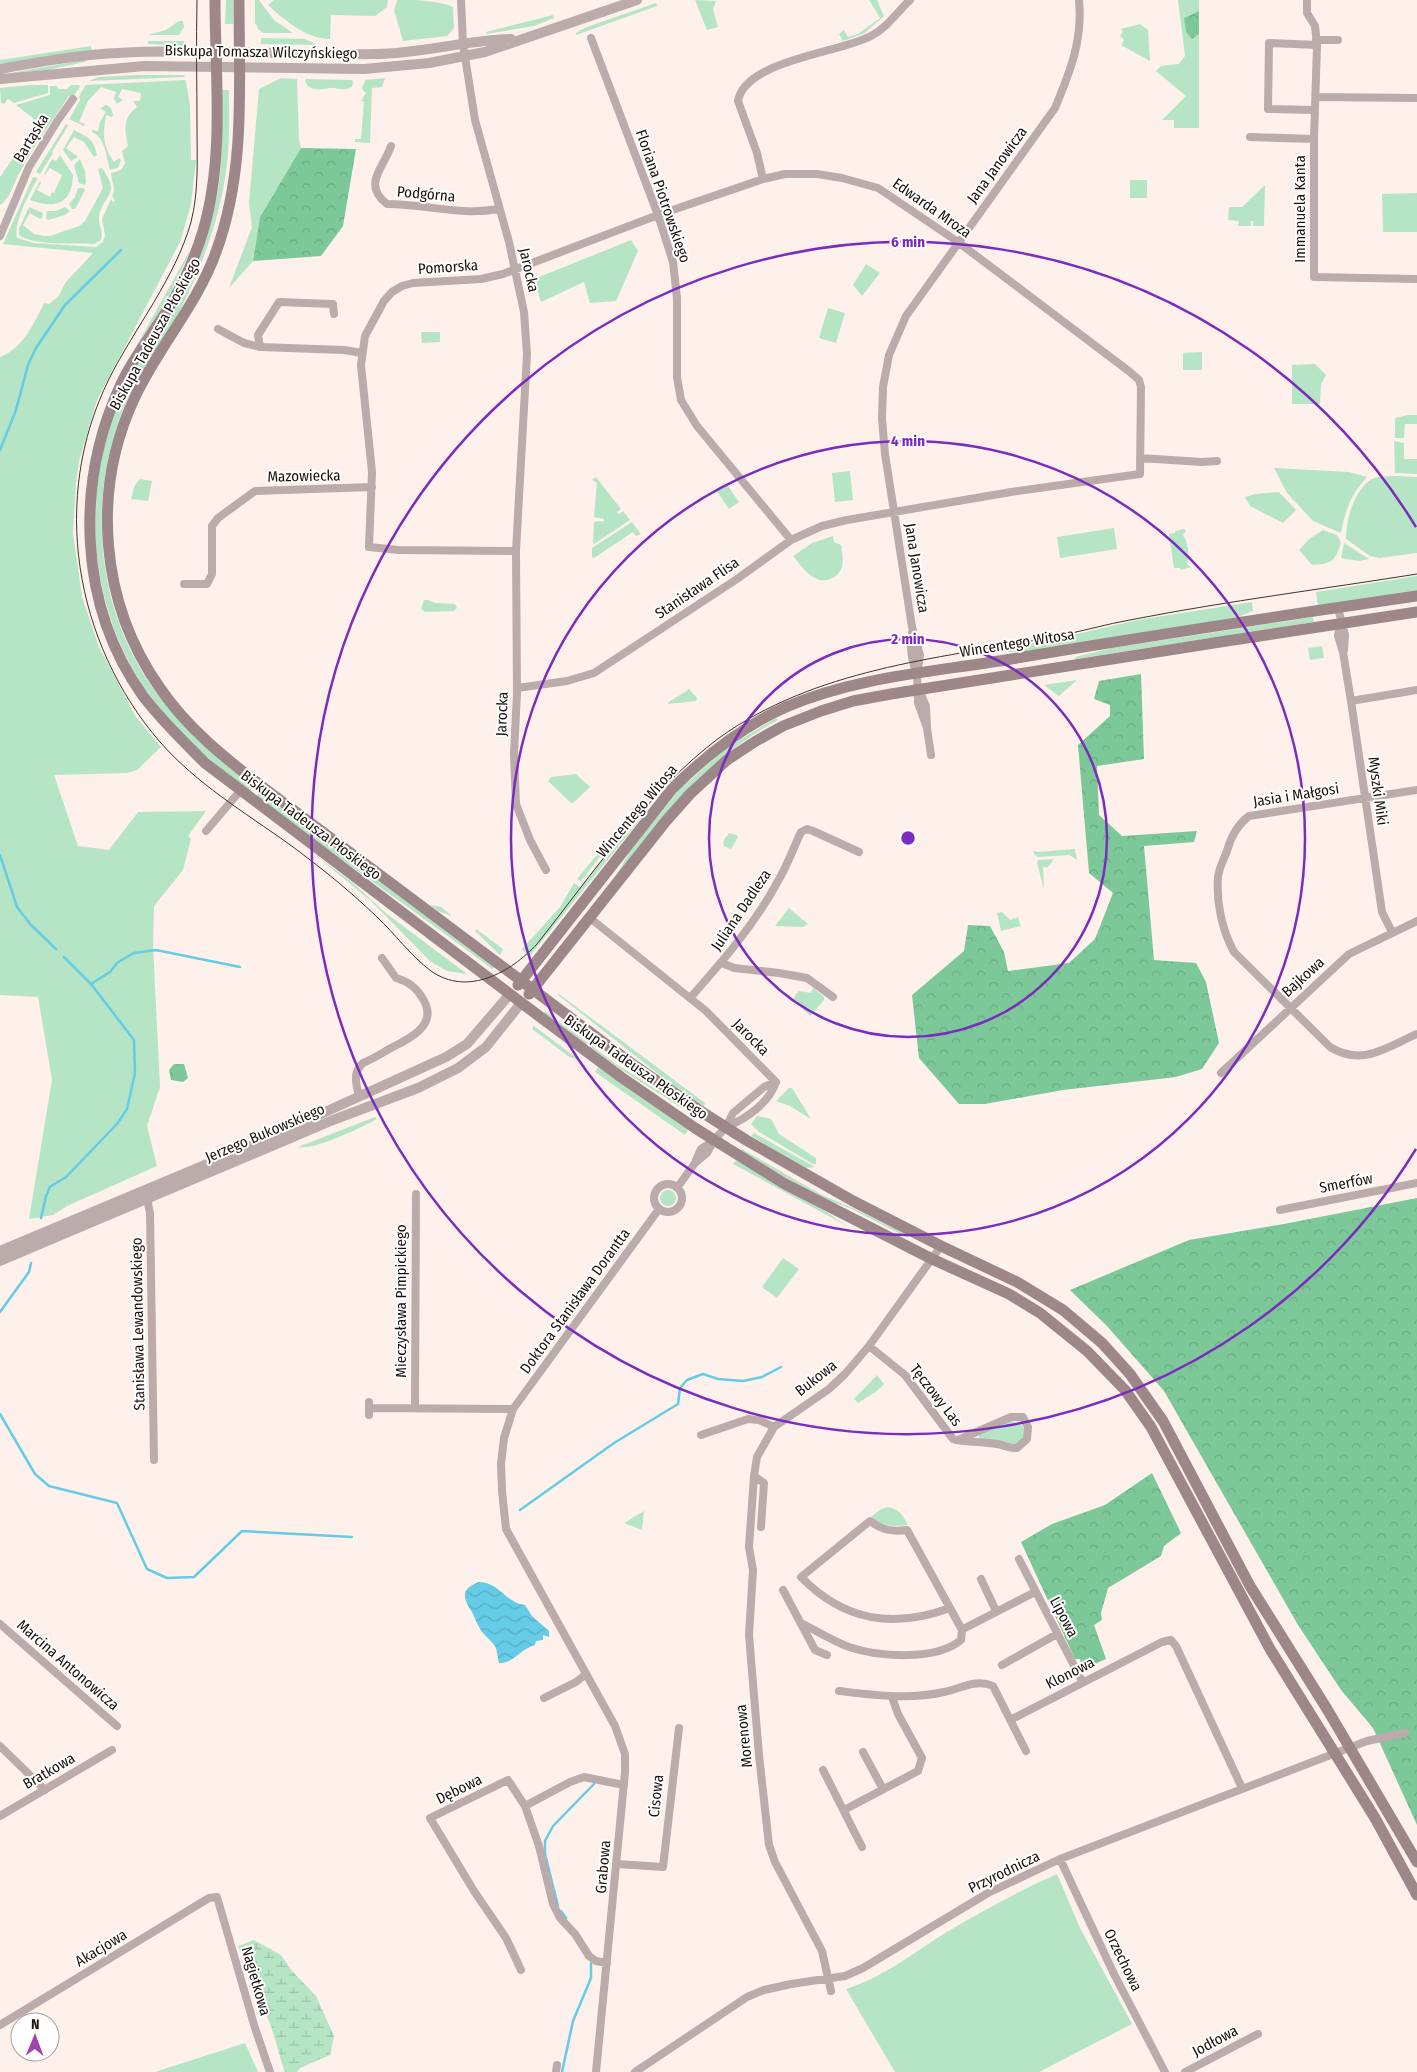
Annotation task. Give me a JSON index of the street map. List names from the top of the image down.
{
  "streets": {
    "main road": ["Biskupa Tadeusza Płoskiego", "Wincentego Witosa"],
    "street": [
      "Biskupa Tomasza Wilczyńskiego",
      "Bartąska",
      "Jana Janowicza",
      "Podgórna",
      "Floriana Piotrowskiego",
      "Edwarda Mroza",
      "Immanuela Kanta",
      "Pomorska",
      "Jarocka",
      "Mazowiecka",
      "Stanisława Flisa",
      "Myszki Miki",
      "Jasia i Małgosi",
      "Juliana Dadleza",
      "Bajkowa",
      "Jerzego Bukowskiego",
      "Smerfów",
      "Mieczysława Pimpickiego",
      "Doktora Stanisława Dorantta",
      "Stanisława Lewandowskiego",
      "Bukowa",
      "Tęczowy Las",
      "Lipowa",
      "Marcina Antonowicza",
      "Klonowa",
      "Morenowa",
      "Bratkowa",
      "Dębowa",
      "Cisowa",
      "Grabowa",
      "Przyrodnicza",
      "Akacjowa",
      "Orzechowa",
      "Nagietkowa",
      "Jodłowa"
    ]
  },
  "crossings": [
    ["Biskupa Tomasza Wilczyńskiego", "Jarocka"],
    ["Biskupa Tomasza Wilczyńskiego", "Biskupa Tadeusza Płoskiego"],
    ["Jana Janowicza", "Edwarda Mroza"],
    ["Jana Janowicza", "Stanisława Flisa"],
    ["Jana Janowicza", "Wincentego Witosa"],
    ["Podgórna", "Jarocka"],
    ["Floriana Piotrowskiego", "Edwarda Mroza"],
    ["Floriana Piotrowskiego", "Stanisława Flisa"],
    ["Edwarda Mroza", "Pomorska"],
    ["Edwarda Mroza", "Jarocka"],
    ["Edwarda Mroza", "Stanisława Flisa"],
    ["Pomorska", "Jarocka"],
    ["Pomorska", "Mazowiecka"],
    ["Jarocka", "Stanisława Flisa"],
    ["Jarocka", "Wincentego Witosa"],
    ["Jarocka", "Juliana Dadleza"],
    ["Biskupa Tadeusza Płoskiego", "Wincentego Witosa"],
    ["Biskupa Tadeusza Płoskiego", "Jerzego Bukowskiego"],
    ["Biskupa Tadeusza Płoskiego", "Przyrodnicza"],
    ["Wincentego Witosa", "Myszki Miki"],
    ["Wincentego Witosa", "Jerzego Bukowskiego"],
    ["Myszki Miki", "Jasia i Małgosi"],
    ["Myszki Miki", "Bajkowa"],
    ["Jasia i Małgosi", "Bajkowa"],
    ["Jerzego Bukowskiego", "Stanisława Lewandowskiego"],
    ["Doktora Stanisława Dorantta", "Grabowa"],
    ["Bukowa", "Tęczowy Las"],
    ["Bukowa", "Morenowa"],
    ["Lipowa", "Klonowa"],
    ["Klonowa", "Przyrodnicza"],
    ["Morenowa", "Przyrodnicza"],
    ["Cisowa", "Grabowa"],
    ["Przyrodnicza", "Orzechowa"],
    ["Akacjowa", "Nagietkowa"]
  ],
  "north": "top",
  "rings": ["6 min", "4 min", "2 min"]
}
